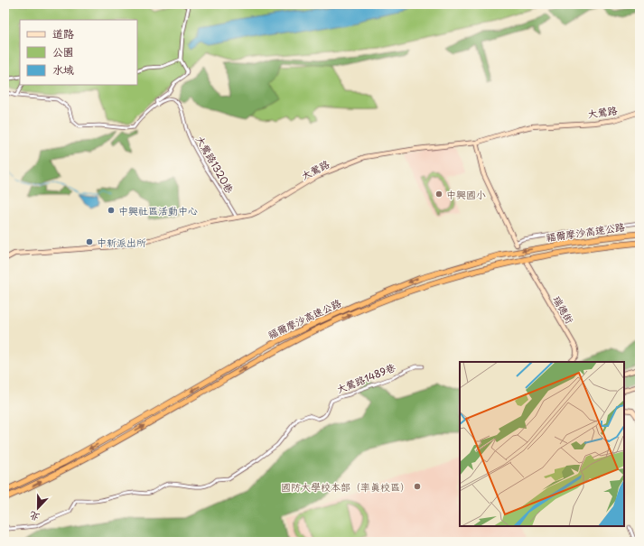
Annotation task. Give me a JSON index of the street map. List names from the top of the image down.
{
  "streets": {
    "highway": ["福爾摩沙高速公路"],
    "street": [
      "大鶯路",
      "大鶯路1320巷",
      "瑞德街",
      "大鶯路1489巷"
    ]
  },
  "crossings": [
    ["大鶯路", "大鶯路1320巷"]
  ],
  "places": [
    "中興國小",
    "中興社區活動中心",
    "中新派出所",
    "國防大學校本部（率真校區）"
  ],
  "legend": ["道路", "公園", "水域"],
  "north": "bottom"
}
